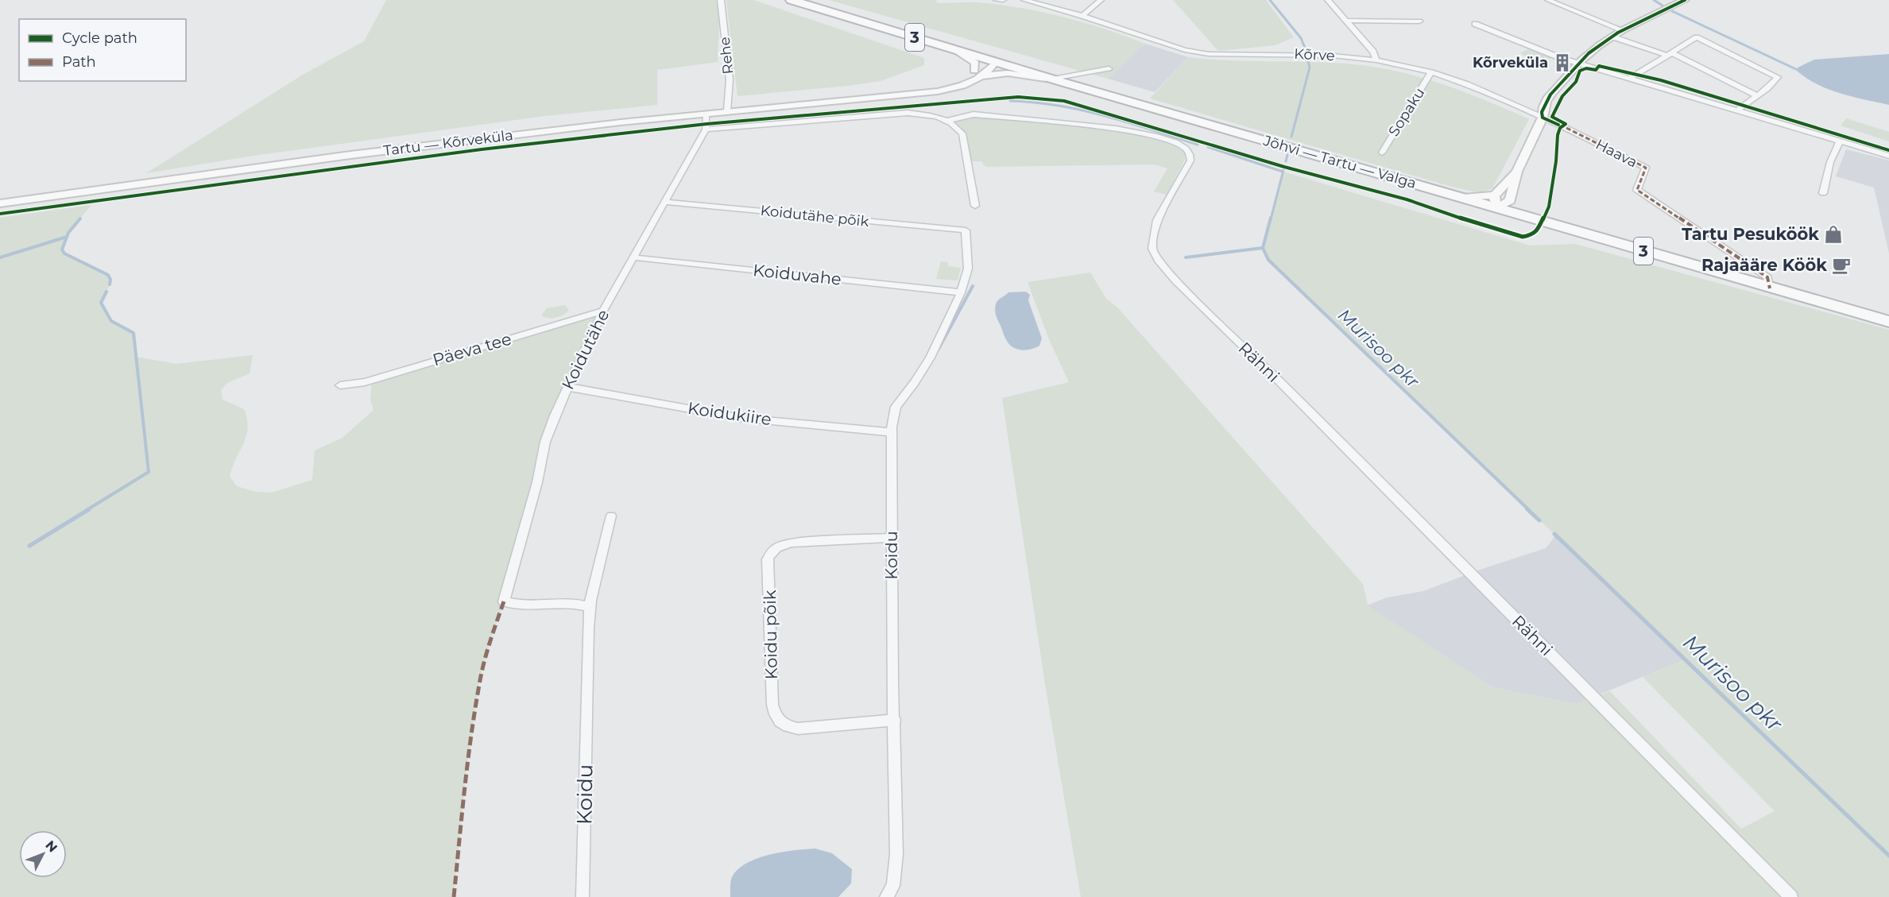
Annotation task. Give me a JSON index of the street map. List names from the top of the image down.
{
  "streets": {
    "highway": ["3", "Jõhvi — Tartu — Valga"],
    "main road": ["Tartu — Kõrveküla"],
    "street": [
      "Kõrve",
      "Rehe",
      "Sopaku",
      "Haava",
      "Koidutähe põik",
      "Koiduvahe",
      "Päeva tee",
      "Koidutähe",
      "Rähni",
      "Koidukiire",
      "Koidu",
      "Koidu põik"
    ]
  },
  "crossings": [
    ["Kõrve", "Sopaku"],
    ["Kõrve", "Haava"],
    ["Rehe", "Tartu — Kõrveküla"],
    ["Tartu — Kõrveküla", "Jõhvi — Tartu — Valga"],
    ["Haava", "Jõhvi — Tartu — Valga"],
    ["Koidutähe põik", "Koidutähe"],
    ["Koidutähe põik", "Koidu"],
    ["Koiduvahe", "Koidutähe"],
    ["Koiduvahe", "Koidu"],
    ["Päeva tee", "Koidutähe"],
    ["Koidutähe", "Rähni"],
    ["Koidutähe", "Koidukiire"],
    ["Koidutähe", "Koidu"],
    ["Koidukiire", "Koidu"],
    ["Koidu", "Koidu põik"]
  ],
  "water": ["Murisoo pkr"],
  "places": {
    "building": ["Kõrveküla"],
    "shop": ["Tartu Pesuköök"],
    "cafe": ["Rajaääre Köök"]
  },
  "legend": ["Cycle path", "Path"],
  "north": "top right"
}
